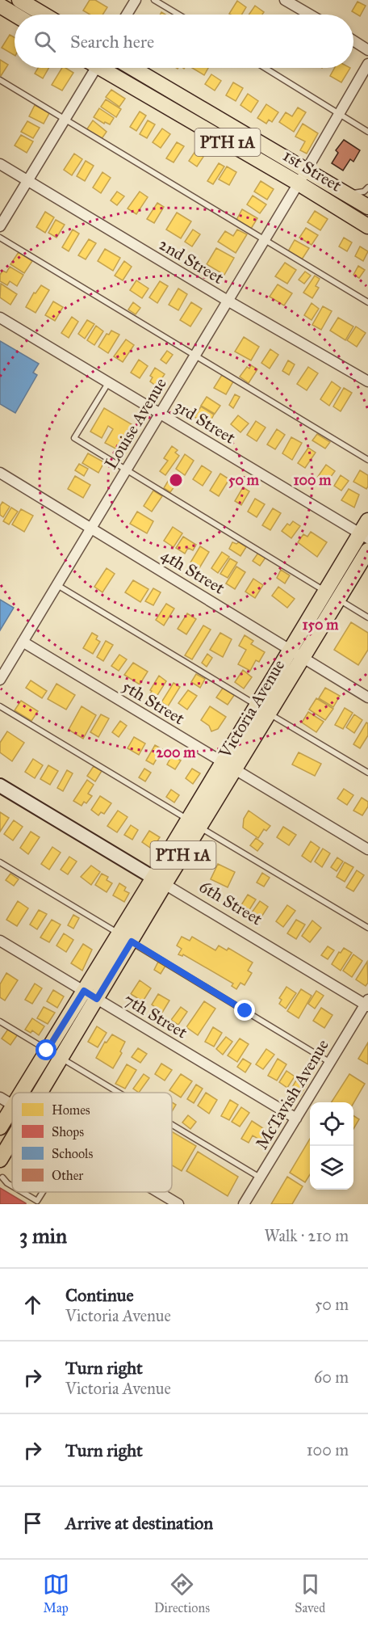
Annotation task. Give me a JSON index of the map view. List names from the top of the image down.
{
  "streets": {
    "main road": ["PTH 1A", "1st Street", "Victoria Avenue"],
    "street": [
      "2nd Street",
      "3rd Street",
      "Louise Avenue",
      "4th Street",
      "5th Street",
      "6th Street",
      "7th Street",
      "McTavish Avenue"
    ]
  },
  "crossings": [
    ["1st Street", "Louise Avenue"],
    ["2nd Street", "Louise Avenue"],
    ["3rd Street", "Louise Avenue"],
    ["3rd Street", "Victoria Avenue"],
    ["Louise Avenue", "4th Street"],
    ["Louise Avenue", "5th Street"],
    ["4th Street", "Victoria Avenue"],
    ["5th Street", "Victoria Avenue"],
    ["Victoria Avenue", "6th Street"],
    ["Victoria Avenue", "7th Street"],
    ["6th Street", "McTavish Avenue"],
    ["7th Street", "McTavish Avenue"]
  ],
  "legend": [
    "Homes",
    "Shops",
    "Schools",
    "Other"
  ],
  "page": {
    "search": "Search here",
    "heading": ["3 min", "Walk · 210 m"],
    "list": [
      ["Continue", "Victoria Avenue", "50 m"],
      ["Turn right", "Victoria Avenue", "60 m"],
      ["Turn right", "100 m"],
      "Arrive at destination"
    ],
    "nav": ["Map", "Directions", "Saved"]
  },
  "rings": [
    "50 m",
    "100 m",
    "150 m",
    "200 m"
  ]
}
